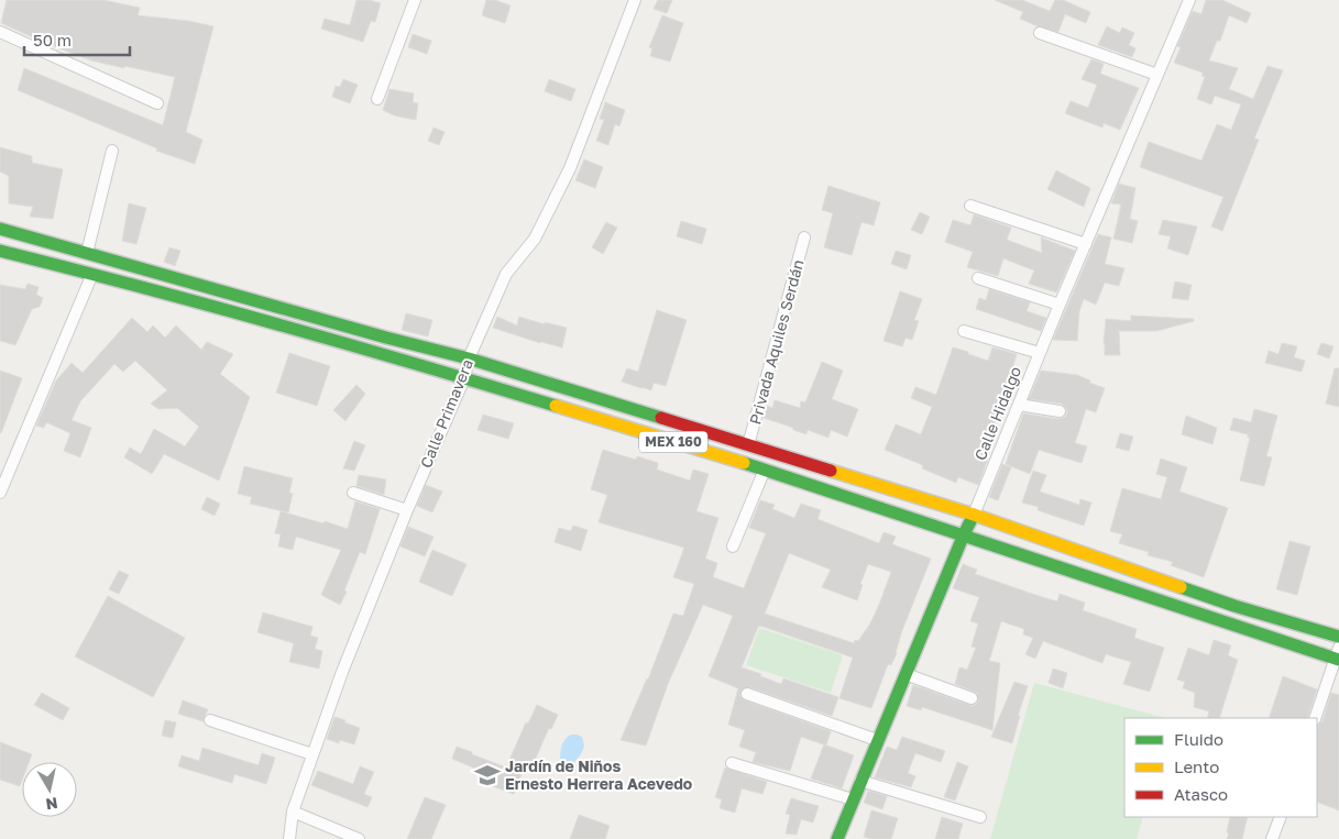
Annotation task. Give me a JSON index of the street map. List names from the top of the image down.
{
  "streets": {
    "main road": ["Calle Hidalgo", "MEX 160"],
    "street": ["Privada Aquiles Serdán", "Calle Primavera"]
  },
  "crossings": [
    ["Privada Aquiles Serdán", "MEX 160"],
    ["Calle Primavera", "MEX 160"],
    ["Calle Hidalgo", "MEX 160"]
  ],
  "places": {
    "school or university": ["Jardín de Niños Ernesto Herrera Acevedo"]
  },
  "legend": ["Fluido", "Lento", "Atasco"],
  "scale_bar": "50 m",
  "north": "bottom"
}
